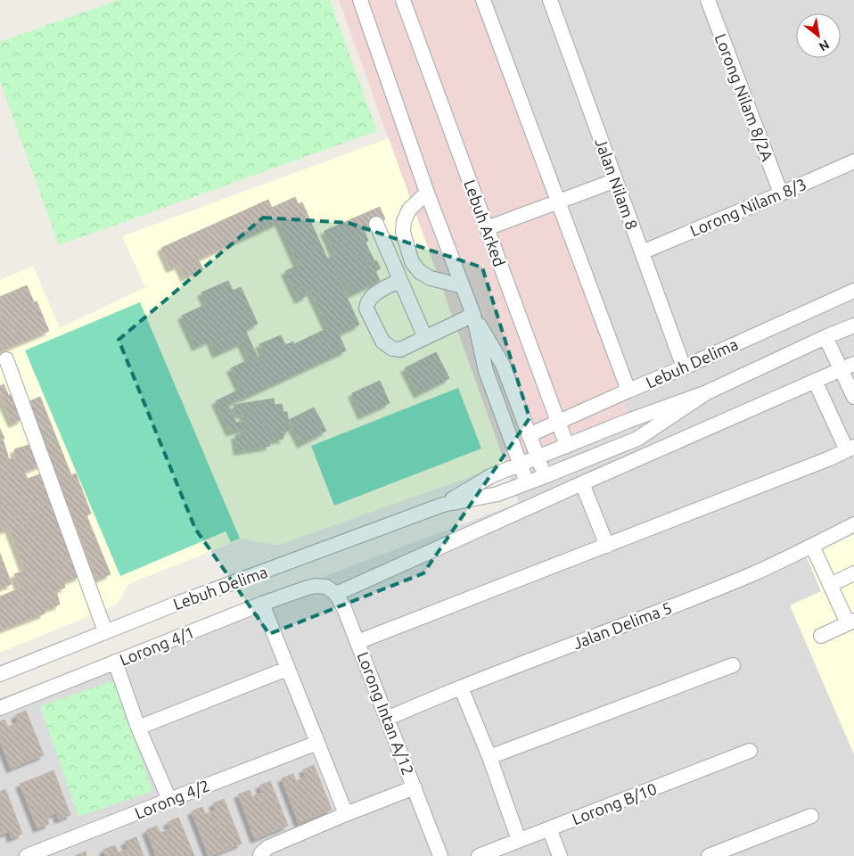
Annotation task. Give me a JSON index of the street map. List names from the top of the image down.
{
  "streets": {
    "street": [
      "Lorong Nilam 8/2A",
      "Jalan Nilam 8",
      "Lorong Nilam 8/3",
      "Lebuh Arked",
      "Lebuh Delima",
      "Jalan Delima 5",
      "Lorong 4/1",
      "Lorong Intan A/12",
      "Lorong 4/2",
      "Lorong B/10"
    ]
  },
  "crossings": [
    ["Lorong Nilam 8/2A", "Lorong Nilam 8/3"],
    ["Jalan Nilam 8", "Lorong Nilam 8/3"],
    ["Jalan Nilam 8", "Lebuh Delima"],
    ["Lebuh Arked", "Lebuh Delima"],
    ["Jalan Delima 5", "Lorong Intan A/12"],
    ["Lorong 4/1", "Lorong Intan A/12"]
  ],
  "north": "bottom right"
}
